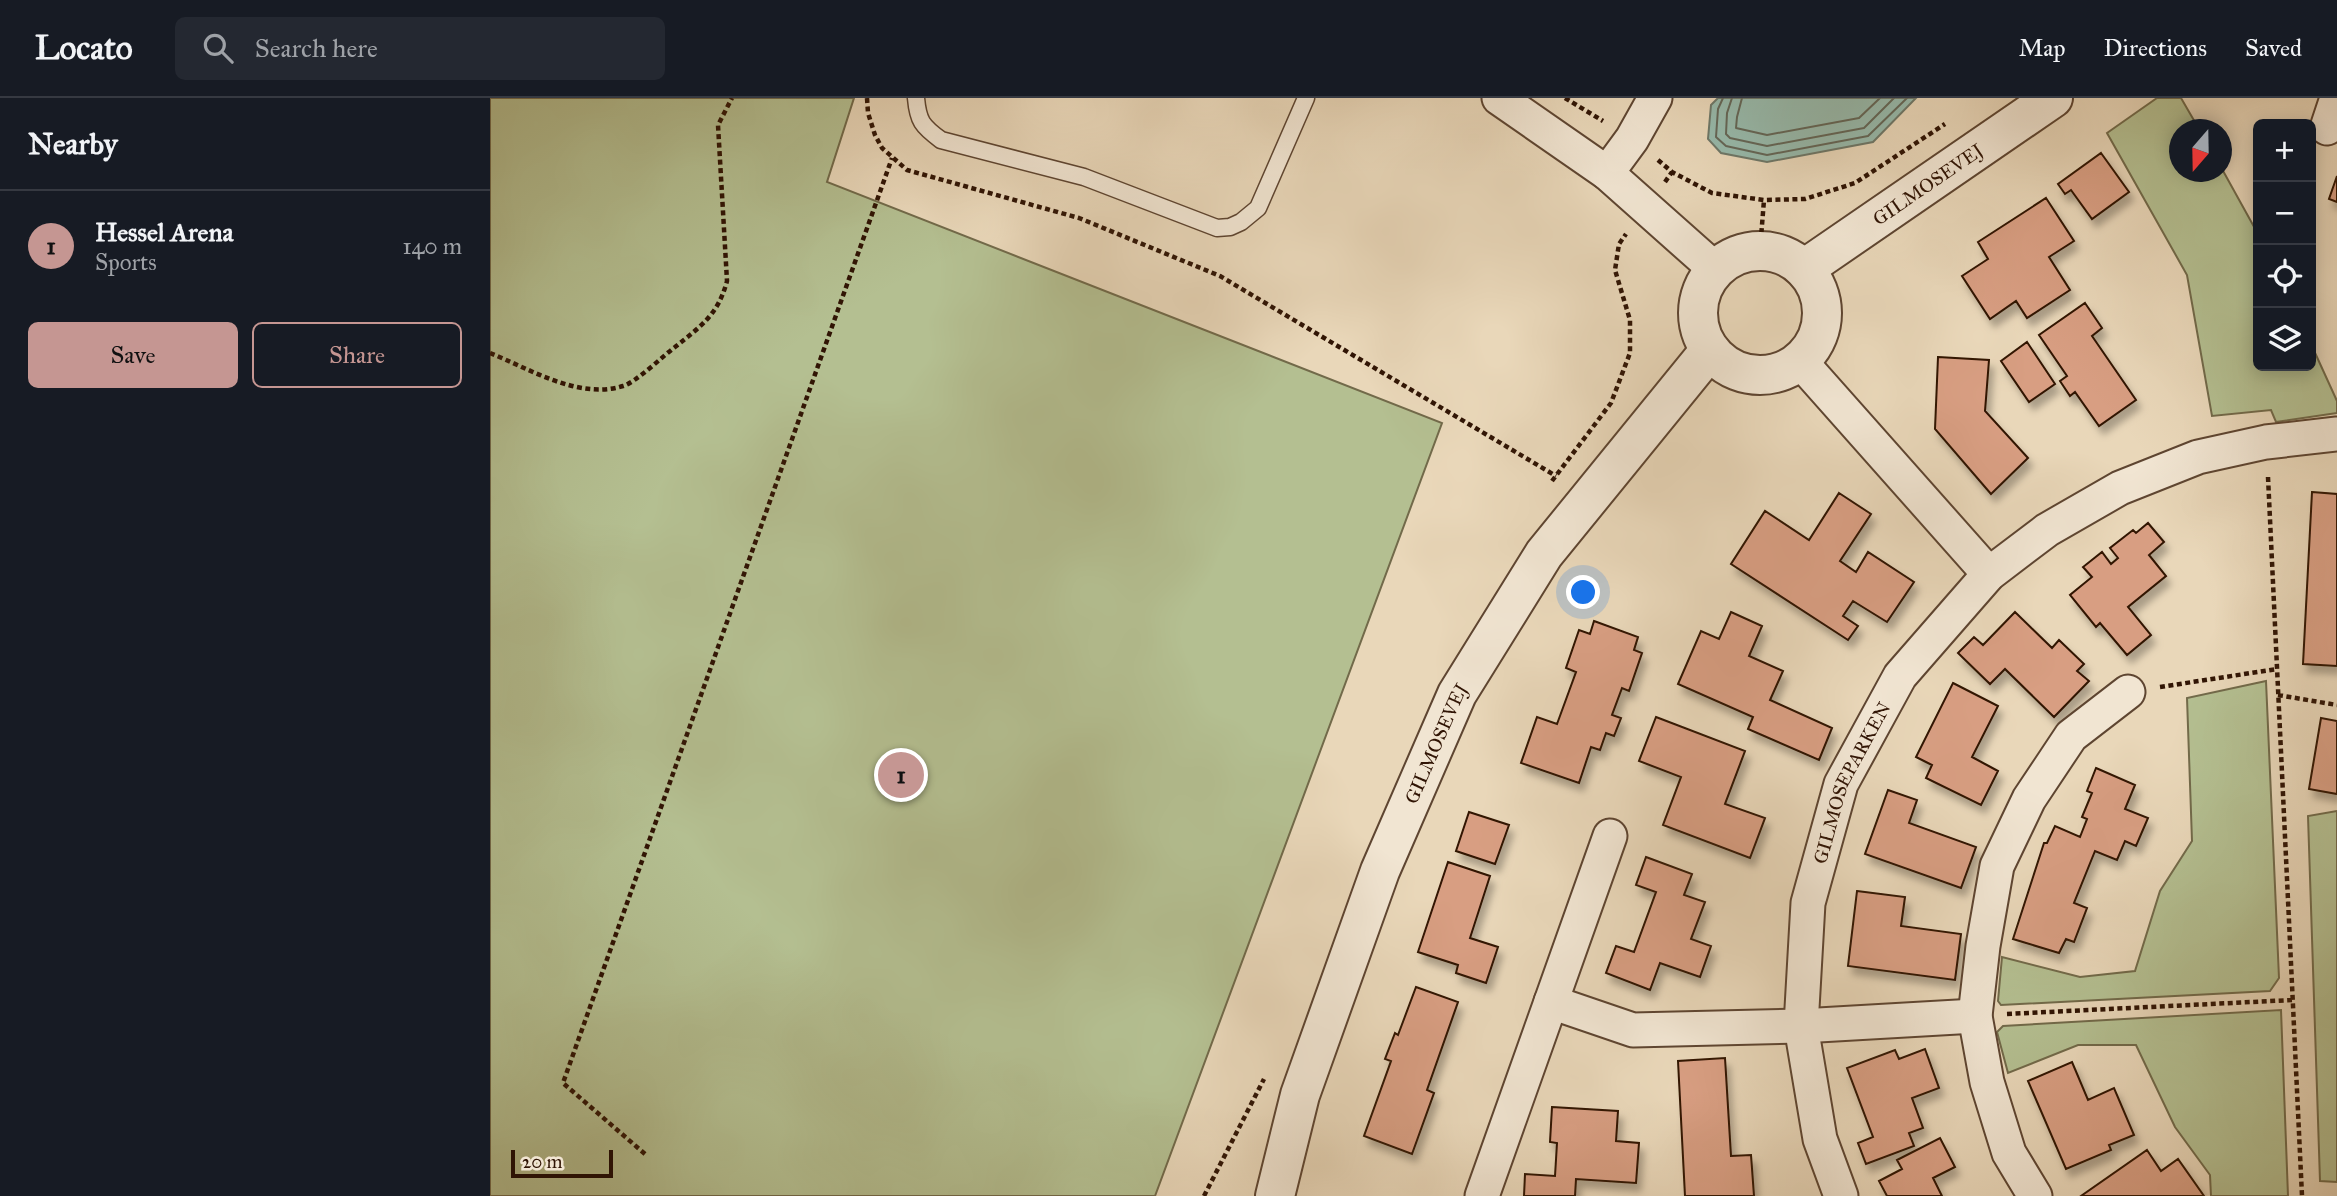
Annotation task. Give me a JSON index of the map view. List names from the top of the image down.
{
  "streets": {
    "street": ["GILMOSEVEJ", "GILMOSEPARKEN"]
  },
  "scale_bar": "20 m",
  "north": "bottom",
  "page": {
    "header": "Locato",
    "search": "Search here",
    "nav": ["Map", "Directions", "Saved"],
    "heading": "Nearby",
    "map_buttons": ["+", "−"],
    "list": [
      {
        "mark": "1",
        "name": "Hessel Arena",
        "note": "Sports",
        "value": "140 m"
      }
    ],
    "buttons": ["Save", "Share"],
    "pins": "1",
    "scale": "20 m"
  }
}
